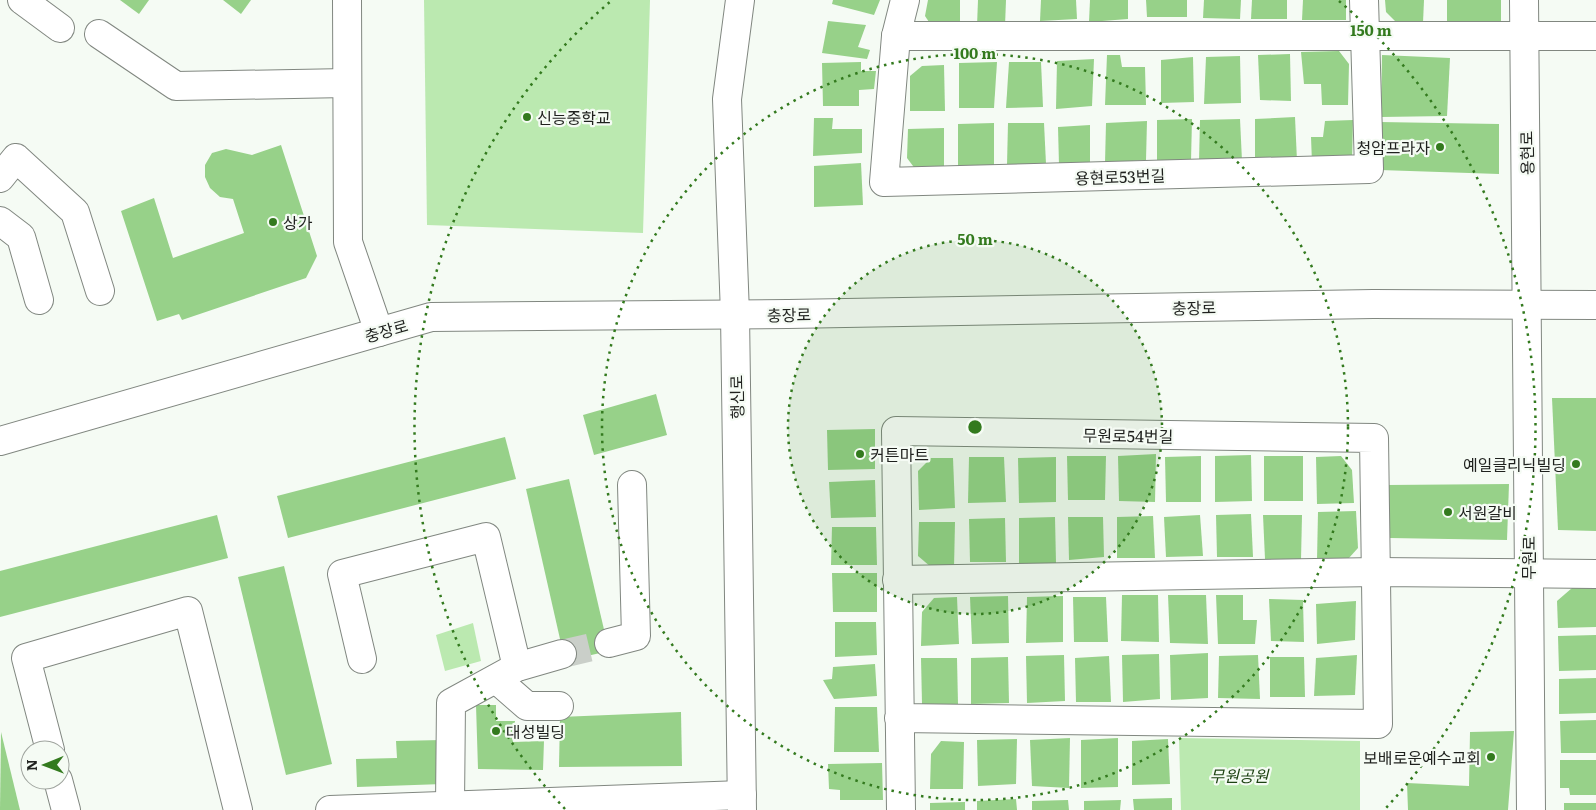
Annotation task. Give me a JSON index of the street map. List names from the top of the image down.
{
  "streets": {
    "street": [
      "용현로",
      "용현로53번길",
      "충장로",
      "행신로",
      "무원로54번길",
      "무원로"
    ]
  },
  "crossings": [
    ["용현로", "충장로"],
    ["용현로", "무원로"],
    ["충장로", "행신로"],
    ["충장로", "무원로"]
  ],
  "parks": ["무원공원"],
  "places": [
    "신능중학교",
    "청암프라자",
    "상가",
    "커튼마트",
    "예일클리닉빌딩",
    "서원갈비",
    "대성빌딩",
    "보배로운예수교회"
  ],
  "north": "left",
  "rings": ["150 m", "100 m", "50 m"]
}
